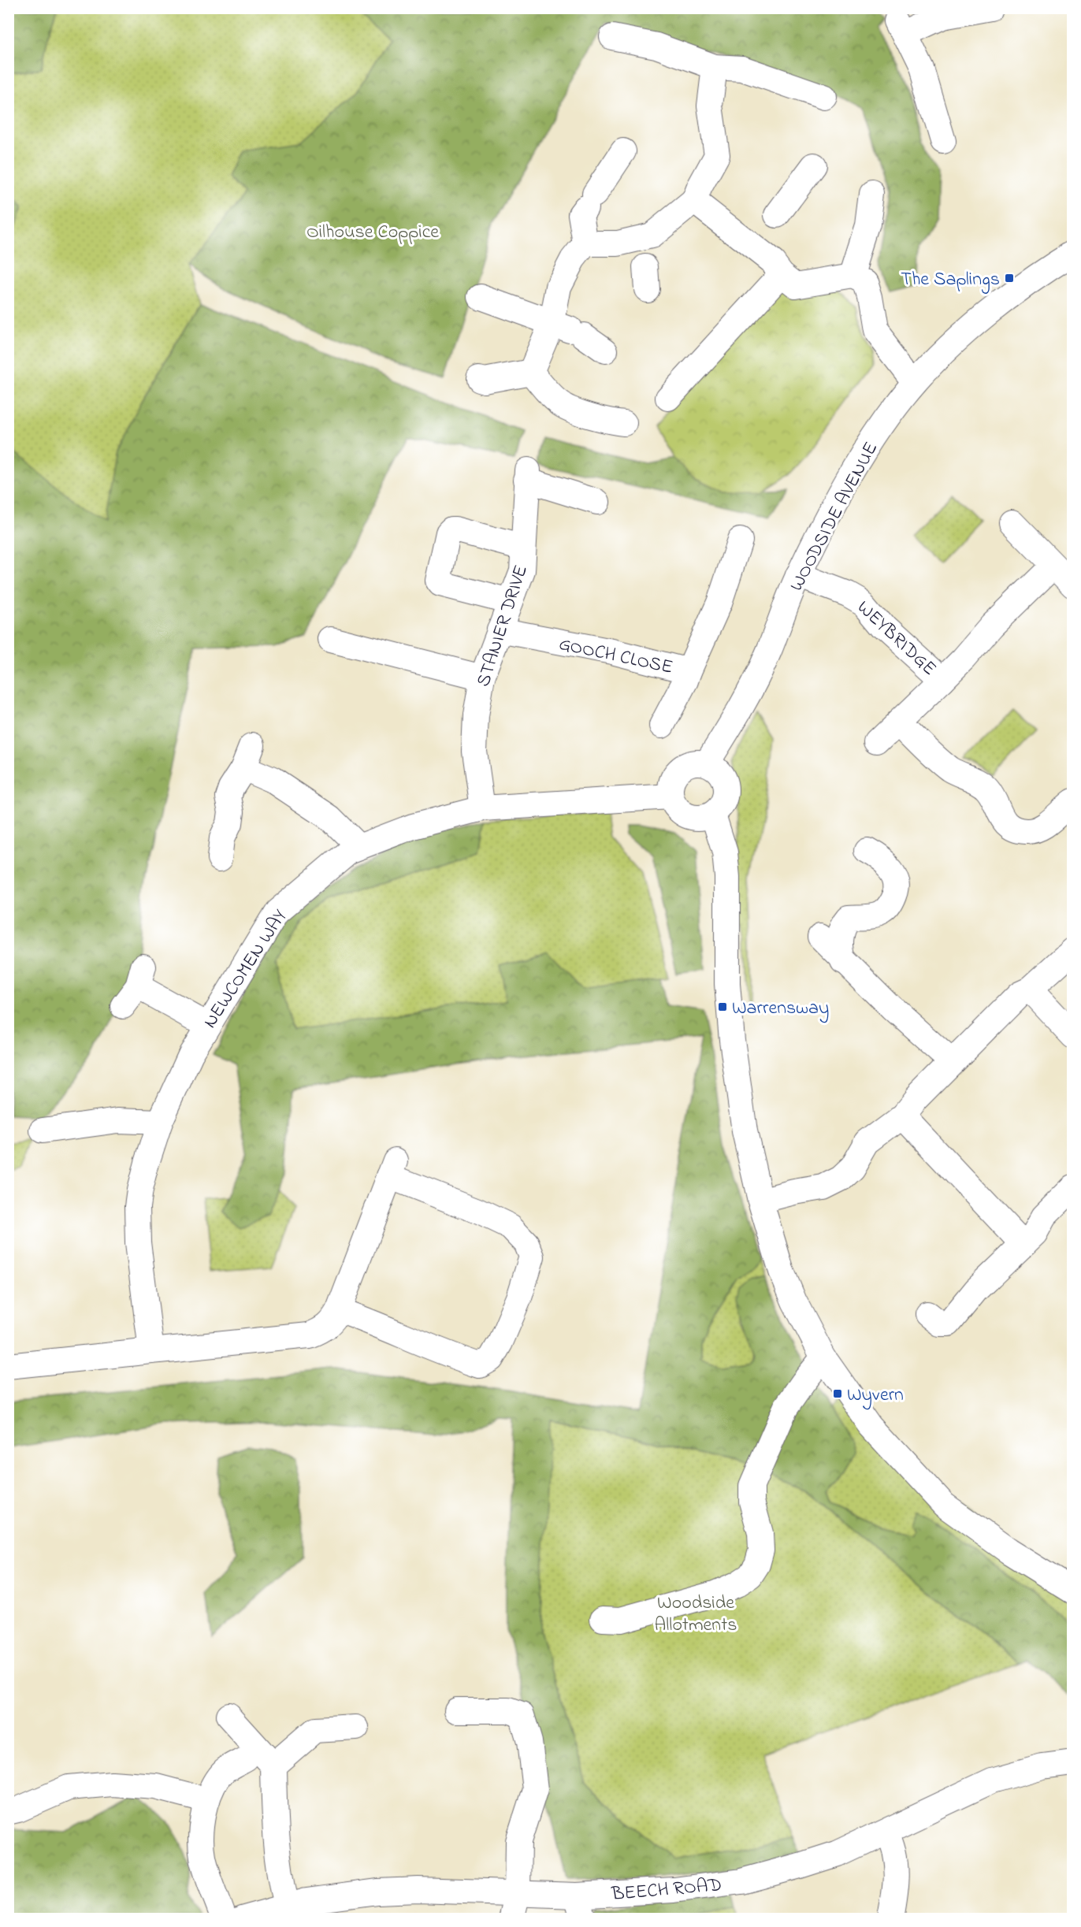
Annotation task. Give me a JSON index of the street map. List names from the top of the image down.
{
  "streets": {
    "street": [
      "WOODSIDE AVENUE",
      "STANIER DRIVE",
      "WEYBRIDGE",
      "GOOCH CLOSE",
      "NEWCOMEN WAY",
      "BEECH ROAD"
    ]
  },
  "crossings": [
    ["WOODSIDE AVENUE", "WEYBRIDGE"],
    ["WOODSIDE AVENUE", "NEWCOMEN WAY"],
    ["STANIER DRIVE", "GOOCH CLOSE"],
    ["STANIER DRIVE", "NEWCOMEN WAY"]
  ],
  "parks": ["Oilhouse Coppice", "Woodside Allotments"],
  "places": {
    "transit": ["The Saplings", "Warrensway", "Wyvern"]
  }
}
